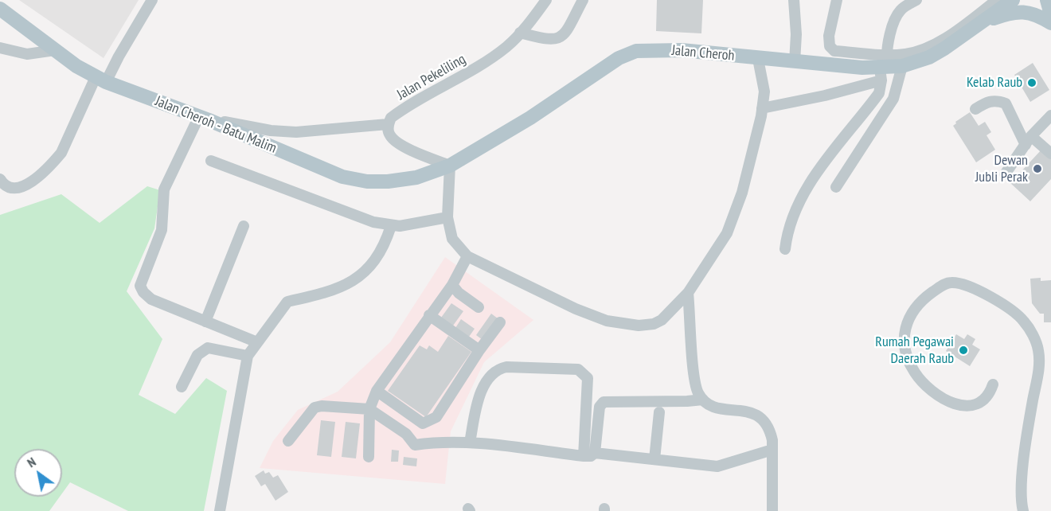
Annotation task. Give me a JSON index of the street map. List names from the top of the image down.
{
  "streets": {
    "main road": ["Jalan Cheroh", "Jalan Cheroh - Batu Malim"],
    "street": ["Jalan Pekeliling"]
  },
  "crossings": [
    ["Jalan Cheroh", "Jalan Cheroh - Batu Malim"]
  ],
  "places": ["Kelab Raub", "Dewan Jubli Perak", "Rumah Pegawai Daerah Raub"],
  "north": "top left"
}
